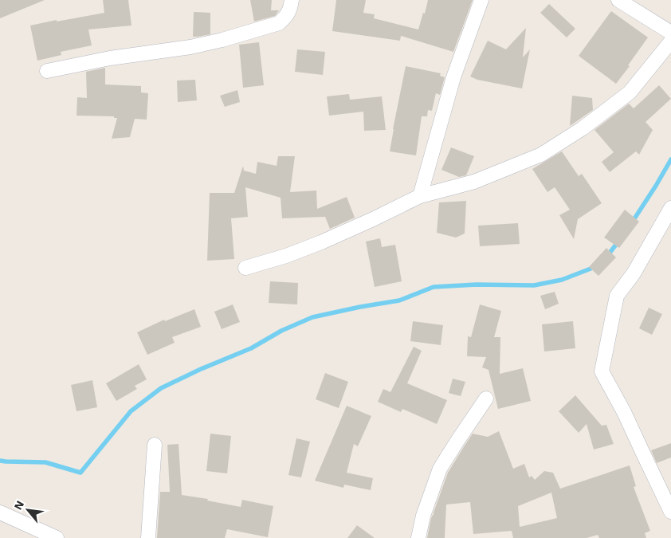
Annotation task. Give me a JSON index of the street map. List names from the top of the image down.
{
  "north": "top left"
}
